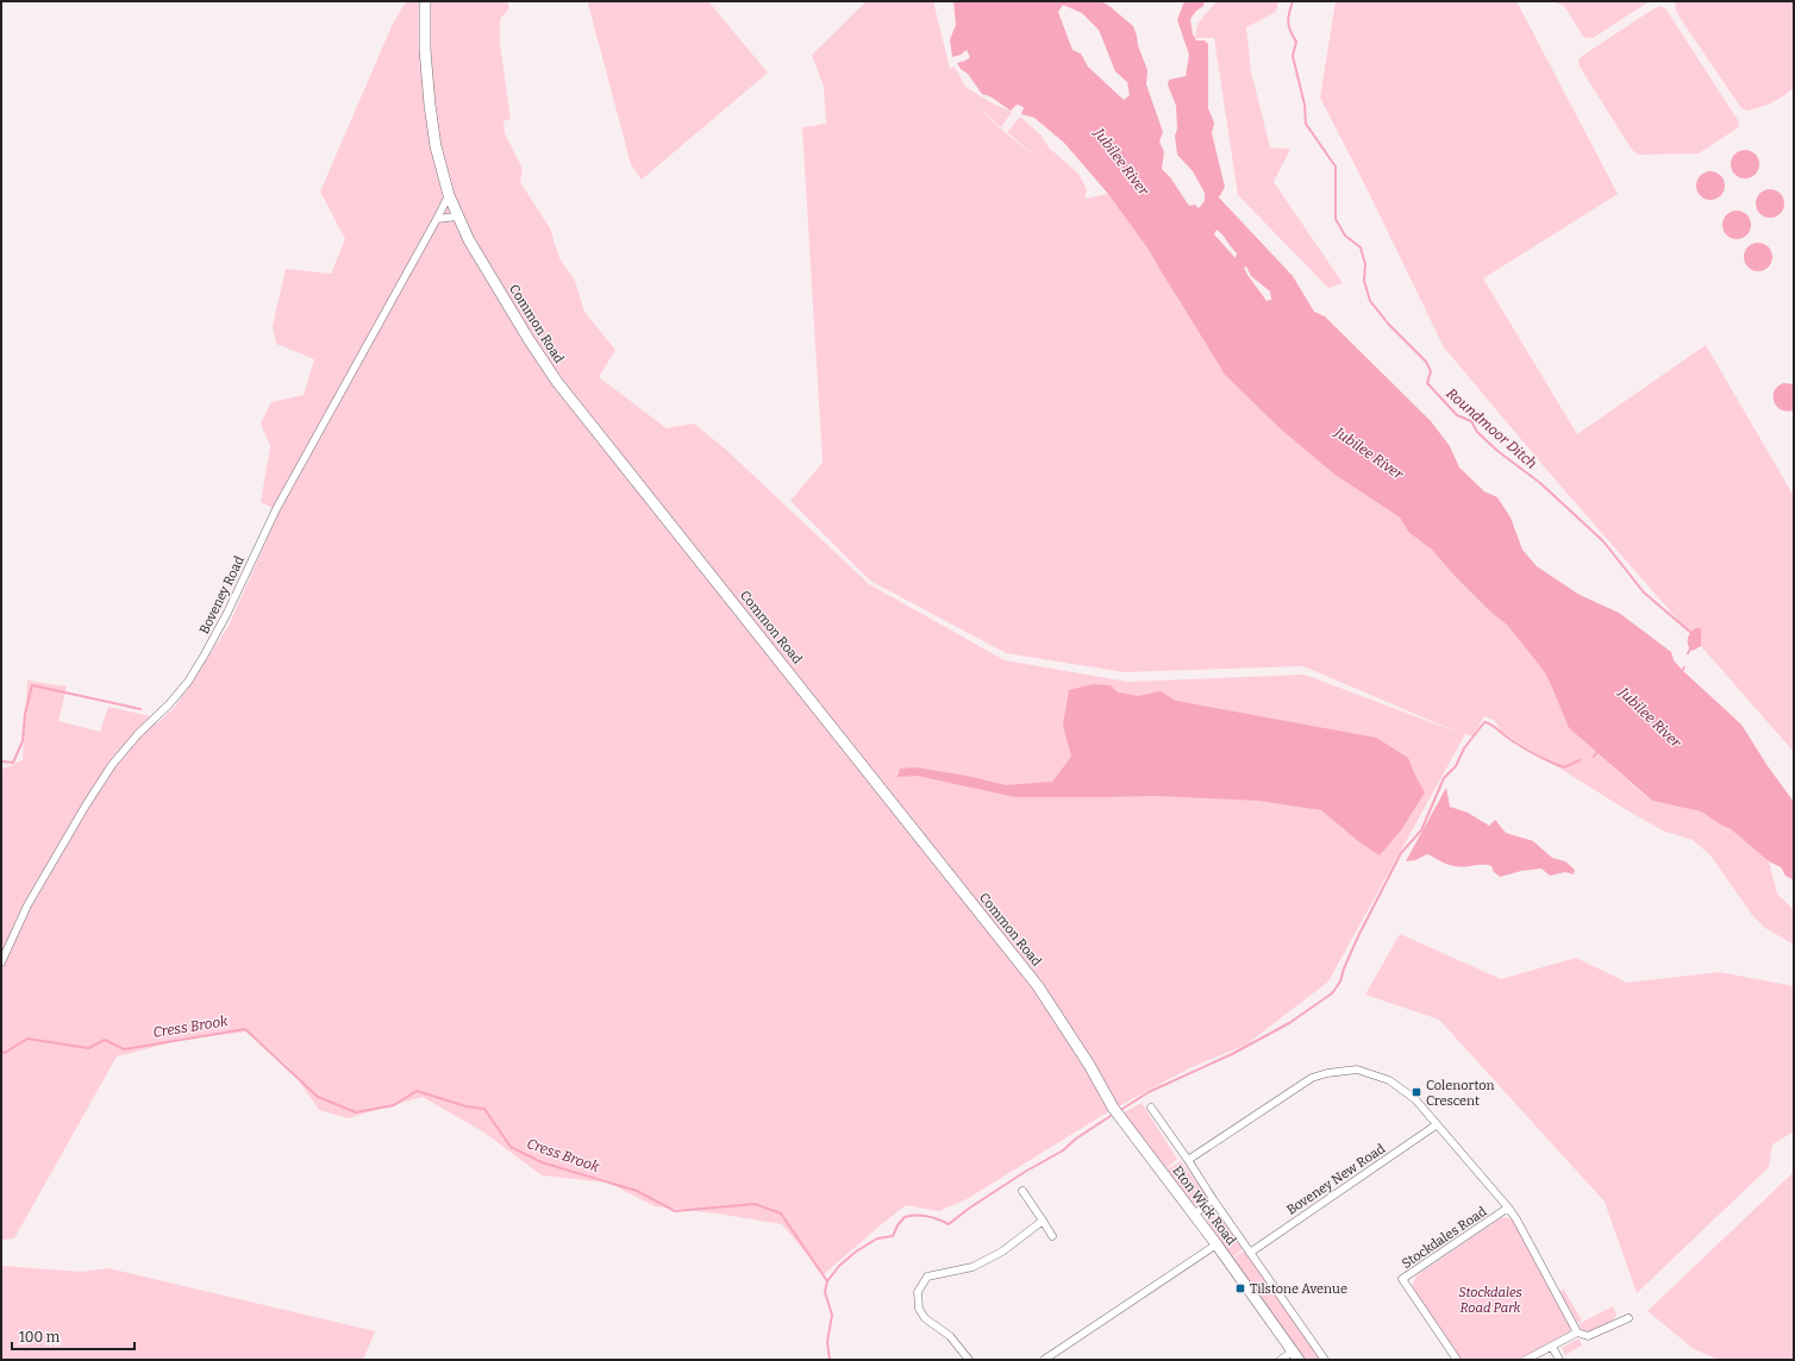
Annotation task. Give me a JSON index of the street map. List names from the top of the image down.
{
  "streets": {
    "main road": ["Common Road", "Eton Wick Road"],
    "street": ["Boveney Road", "Boveney New Road", "Stockdales Road"]
  },
  "crossings": [
    ["Common Road", "Boveney Road"],
    ["Common Road", "Eton Wick Road"]
  ],
  "water": ["Jubilee River", "Roundmoor Ditch", "Cress Brook"],
  "parks": ["Stockdales Road Park"],
  "places": {
    "transit": ["Colenorton Crescent", "Tilstone Avenue"]
  },
  "scale_bar": "100 m"
}
